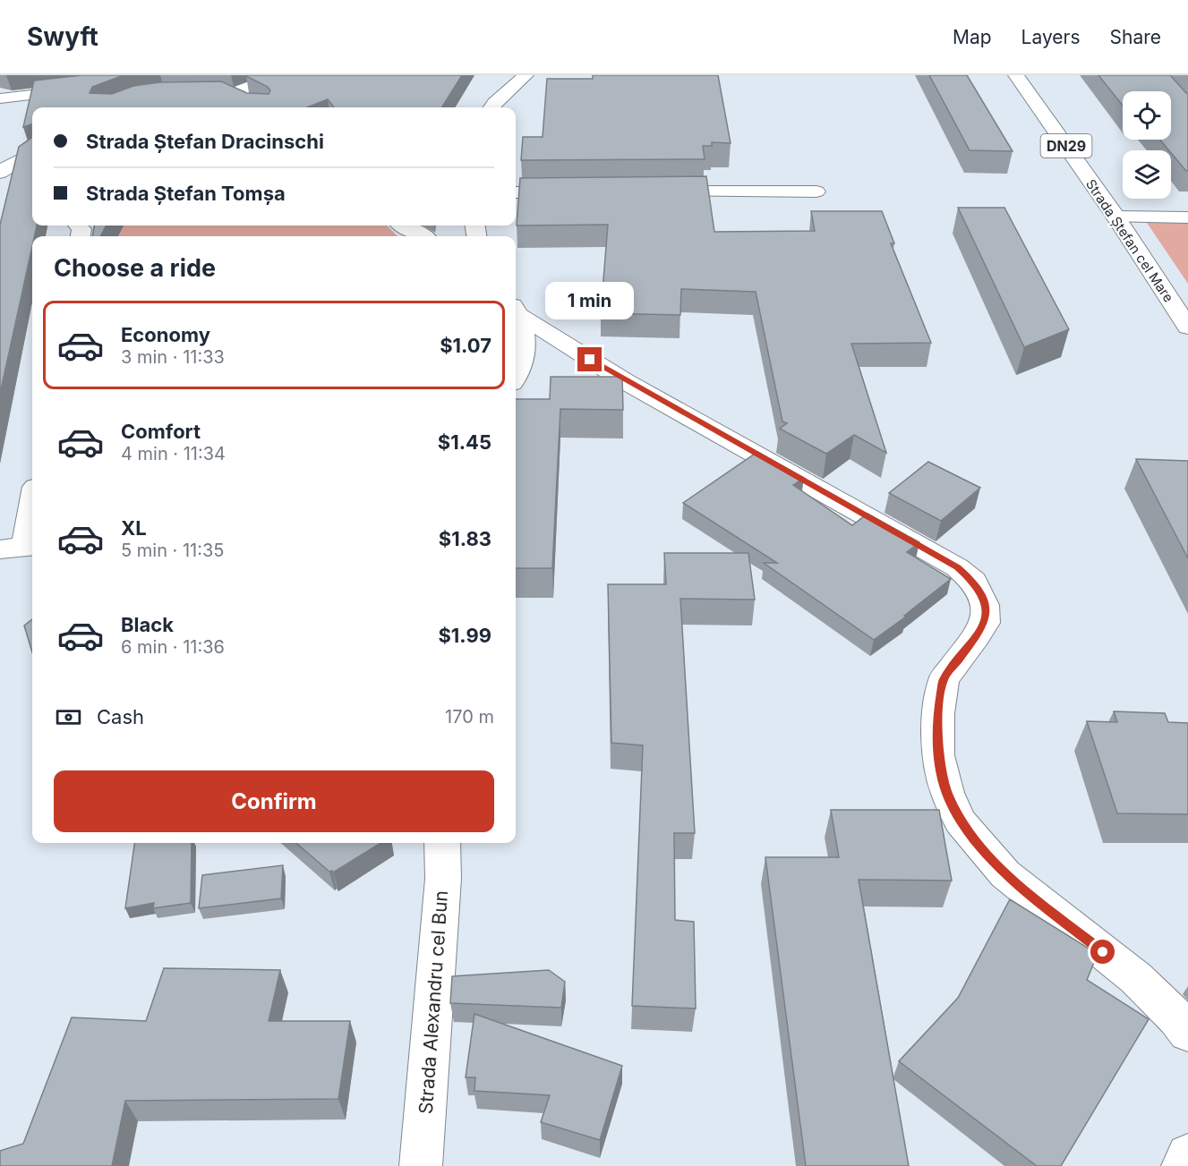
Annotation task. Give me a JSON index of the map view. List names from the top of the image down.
{
  "streets": {
    "street": ["DN29", "Strada Ștefan cel Mare", "Strada Alexandru cel Bun"]
  },
  "page": {
    "header": "Swyft",
    "nav": ["Map", "Layers", "Share"],
    "banner": ["Strada Ștefan Dracinschi", "Strada Ștefan Tomșa"],
    "heading": "Choose a ride",
    "bubble": "1 min",
    "list": [
      {
        "name": "Economy",
        "note": "3 min · 11:33",
        "value": "$1.07"
      },
      {
        "name": "Comfort",
        "note": "4 min · 11:34",
        "value": "$1.45"
      },
      {
        "name": "XL",
        "note": "5 min · 11:35",
        "value": "$1.83"
      },
      {
        "name": "Black",
        "note": "6 min · 11:36",
        "value": "$1.99"
      }
    ],
    "pay": ["Cash", "170 m"],
    "buttons": "Confirm"
  }
}
